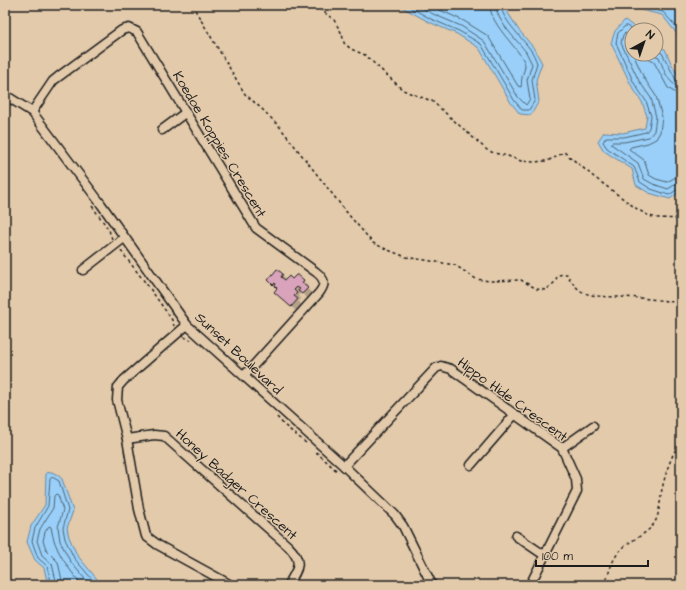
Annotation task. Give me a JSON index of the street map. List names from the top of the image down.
{
  "streets": {
    "street": [
      "Koedoe Koppies Crescent",
      "Sunset Boulevard",
      "Hippo Hide Crescent",
      "Honey Badger Crescent"
    ]
  },
  "crossings": [
    ["Koedoe Koppies Crescent", "Sunset Boulevard"],
    ["Sunset Boulevard", "Hippo Hide Crescent"]
  ],
  "scale_bar": "100 m",
  "north": "top right"
}
